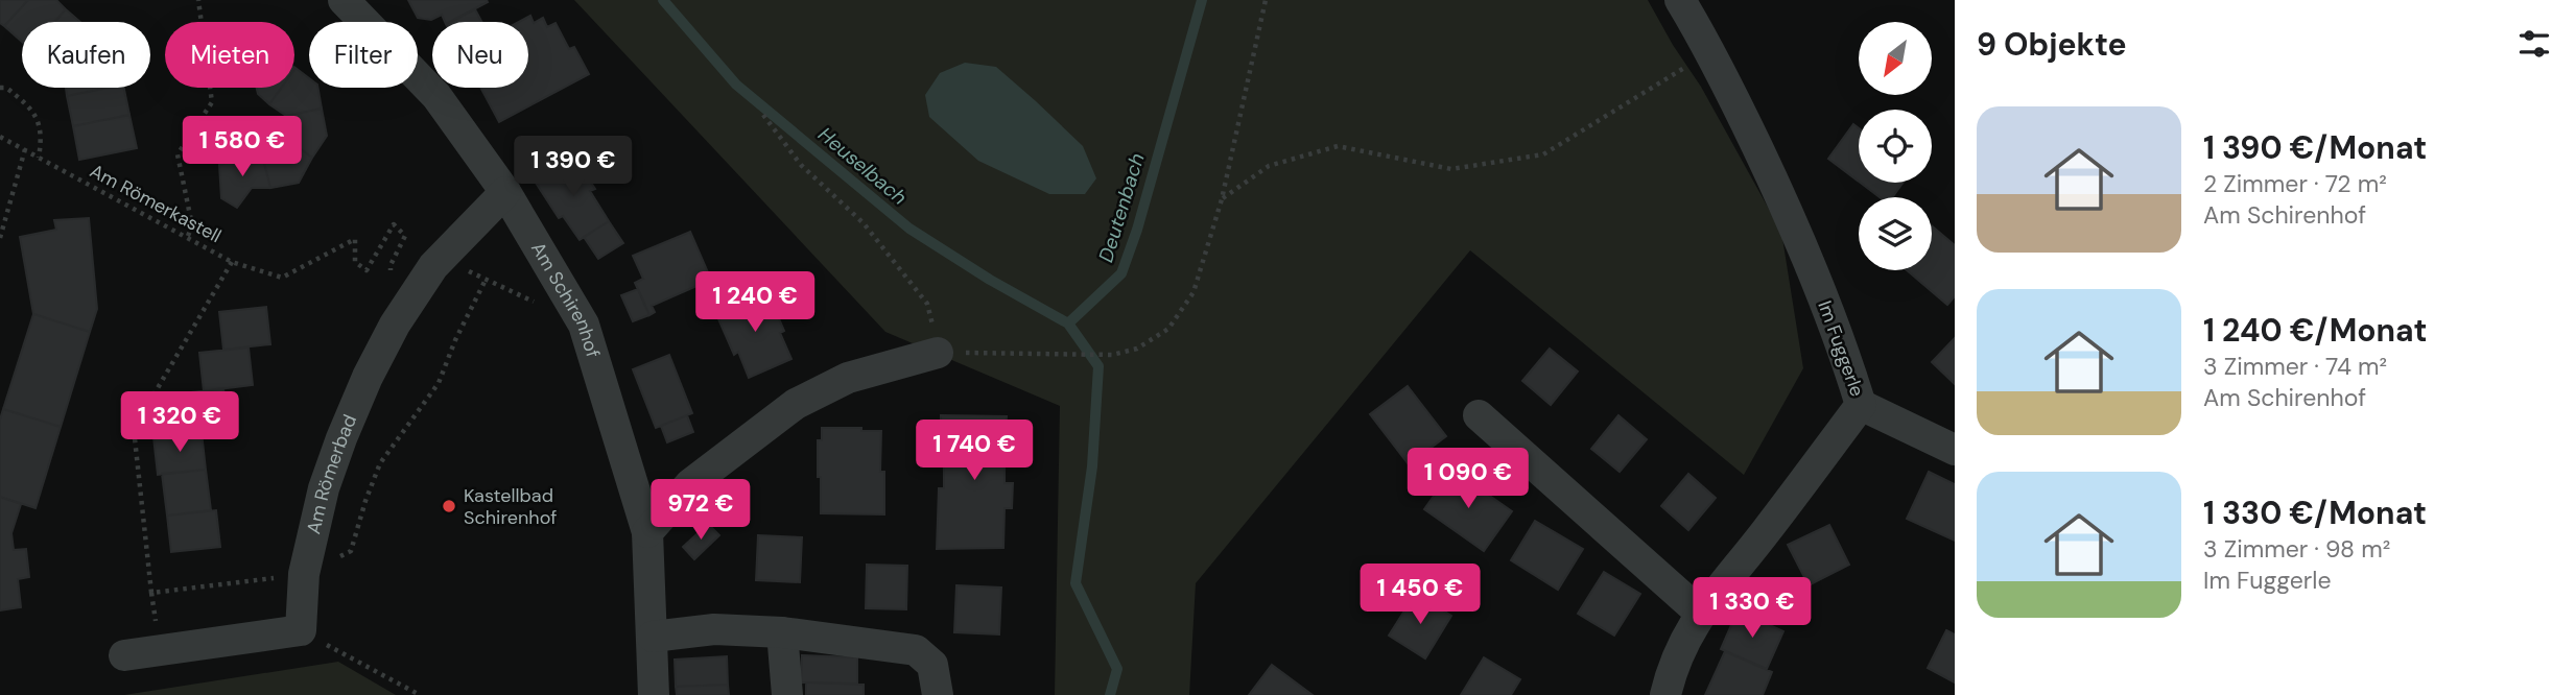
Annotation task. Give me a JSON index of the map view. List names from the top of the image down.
{
  "streets": {
    "street": ["Am Schirenhof", "Im Fuggerle", "Am Römerbad"],
    "path": ["Am Römerkastell"]
  },
  "crossings": [
    ["Am Schirenhof", "Am Römerbad"]
  ],
  "water": ["Heuselbach", "Deutenbach"],
  "places": ["Kastellbad Schirenhof"],
  "north": "bottom left",
  "page": {
    "heading": "9 Objekte",
    "chip": [
      "Kaufen",
      "Mieten",
      "Filter",
      "Neu"
    ],
    "list": [
      {
        "name": "1 390 €/Monat",
        "note": "2 Zimmer · 72 m² · Am Schirenhof"
      },
      {
        "name": "1 240 €/Monat",
        "note": "3 Zimmer · 74 m² · Am Schirenhof"
      },
      {
        "name": "1 330 €/Monat",
        "note": "3 Zimmer · 98 m² · Im Fuggerle"
      }
    ],
    "price": [
      "1 580 €",
      "1 390 €",
      "1 240 €",
      "1 320 €",
      "1 740 €",
      "1 090 €",
      "972 €",
      "1 450 €",
      "1 330 €"
    ]
  }
}
